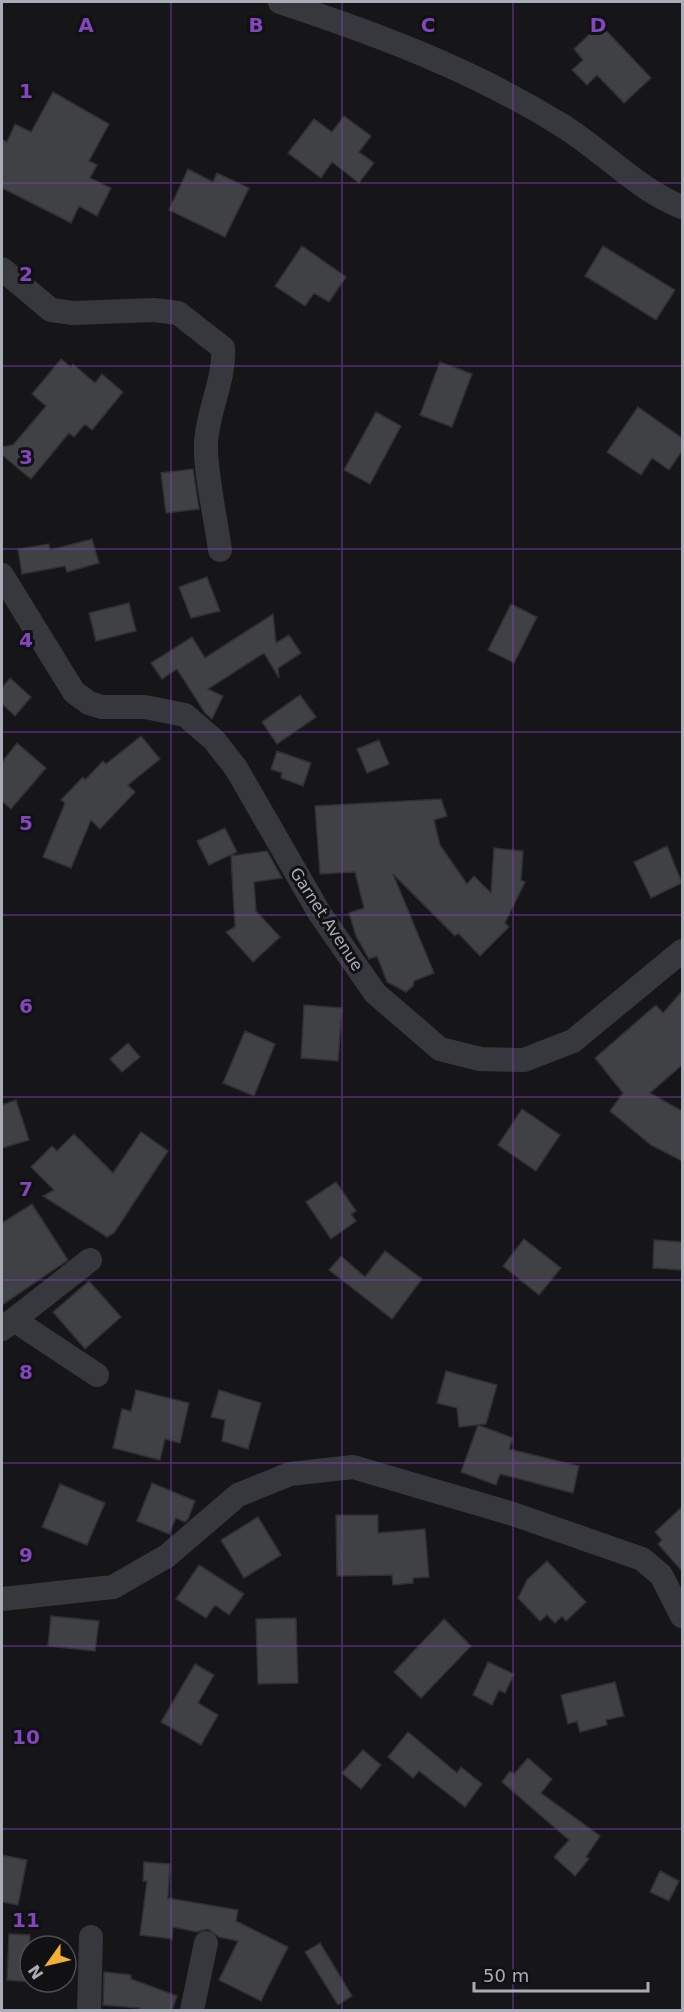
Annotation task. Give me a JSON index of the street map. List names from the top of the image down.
{
  "streets": {
    "street": ["Garnet Avenue"]
  },
  "scale_bar": "50 m",
  "north": "bottom left",
  "grid": {
    "columns": [
      "A",
      "B",
      "C",
      "D"
    ],
    "rows": [
      "1",
      "2",
      "3",
      "4",
      "5",
      "6",
      "7",
      "8",
      "9",
      "10",
      "11"
    ]
  }
}
